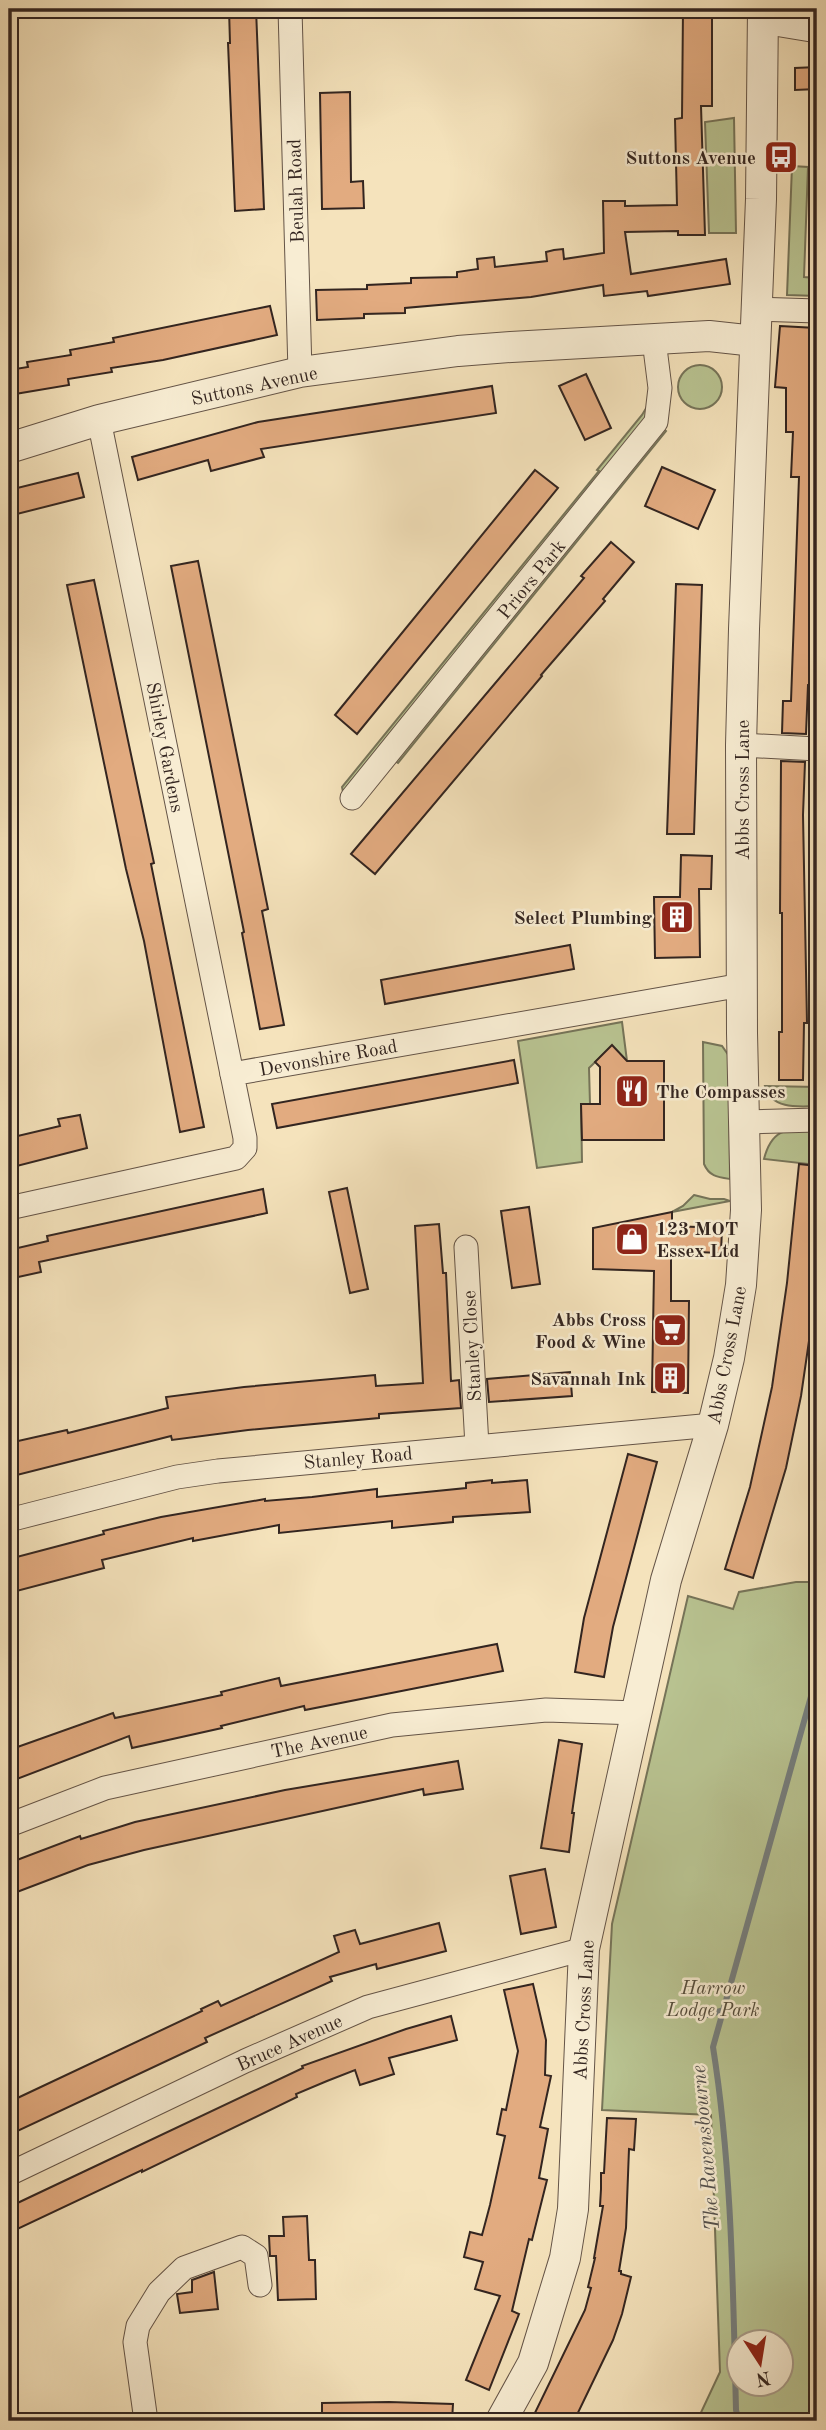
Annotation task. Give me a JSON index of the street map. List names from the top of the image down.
{
  "streets": {
    "street": [
      "Beulah Road",
      "Suttons Avenue",
      "Priors Park",
      "Shirley Gardens",
      "Abbs Cross Lane",
      "Devonshire Road",
      "Stanley Close",
      "Stanley Road",
      "The Avenue",
      "Bruce Avenue"
    ]
  },
  "crossings": [
    ["Beulah Road", "Suttons Avenue"],
    ["Suttons Avenue", "Priors Park"],
    ["Suttons Avenue", "Shirley Gardens"],
    ["Suttons Avenue", "Abbs Cross Lane"],
    ["Shirley Gardens", "Devonshire Road"],
    ["Abbs Cross Lane", "Devonshire Road"],
    ["Abbs Cross Lane", "Stanley Road"],
    ["Abbs Cross Lane", "The Avenue"],
    ["Abbs Cross Lane", "Bruce Avenue"],
    ["Stanley Close", "Stanley Road"]
  ],
  "water": ["The Ravensbourne"],
  "parks": ["Harrow Lodge Park"],
  "places": {
    "bus stop": ["Suttons Avenue"],
    "building": ["Select Plumbing", "Savannah Ink"],
    "restaurant": ["The Compasses"],
    "shop": ["123 MOT Essex Ltd"],
    "supermarket": ["Abbs Cross Food & Wine"]
  },
  "north": "bottom"
}
